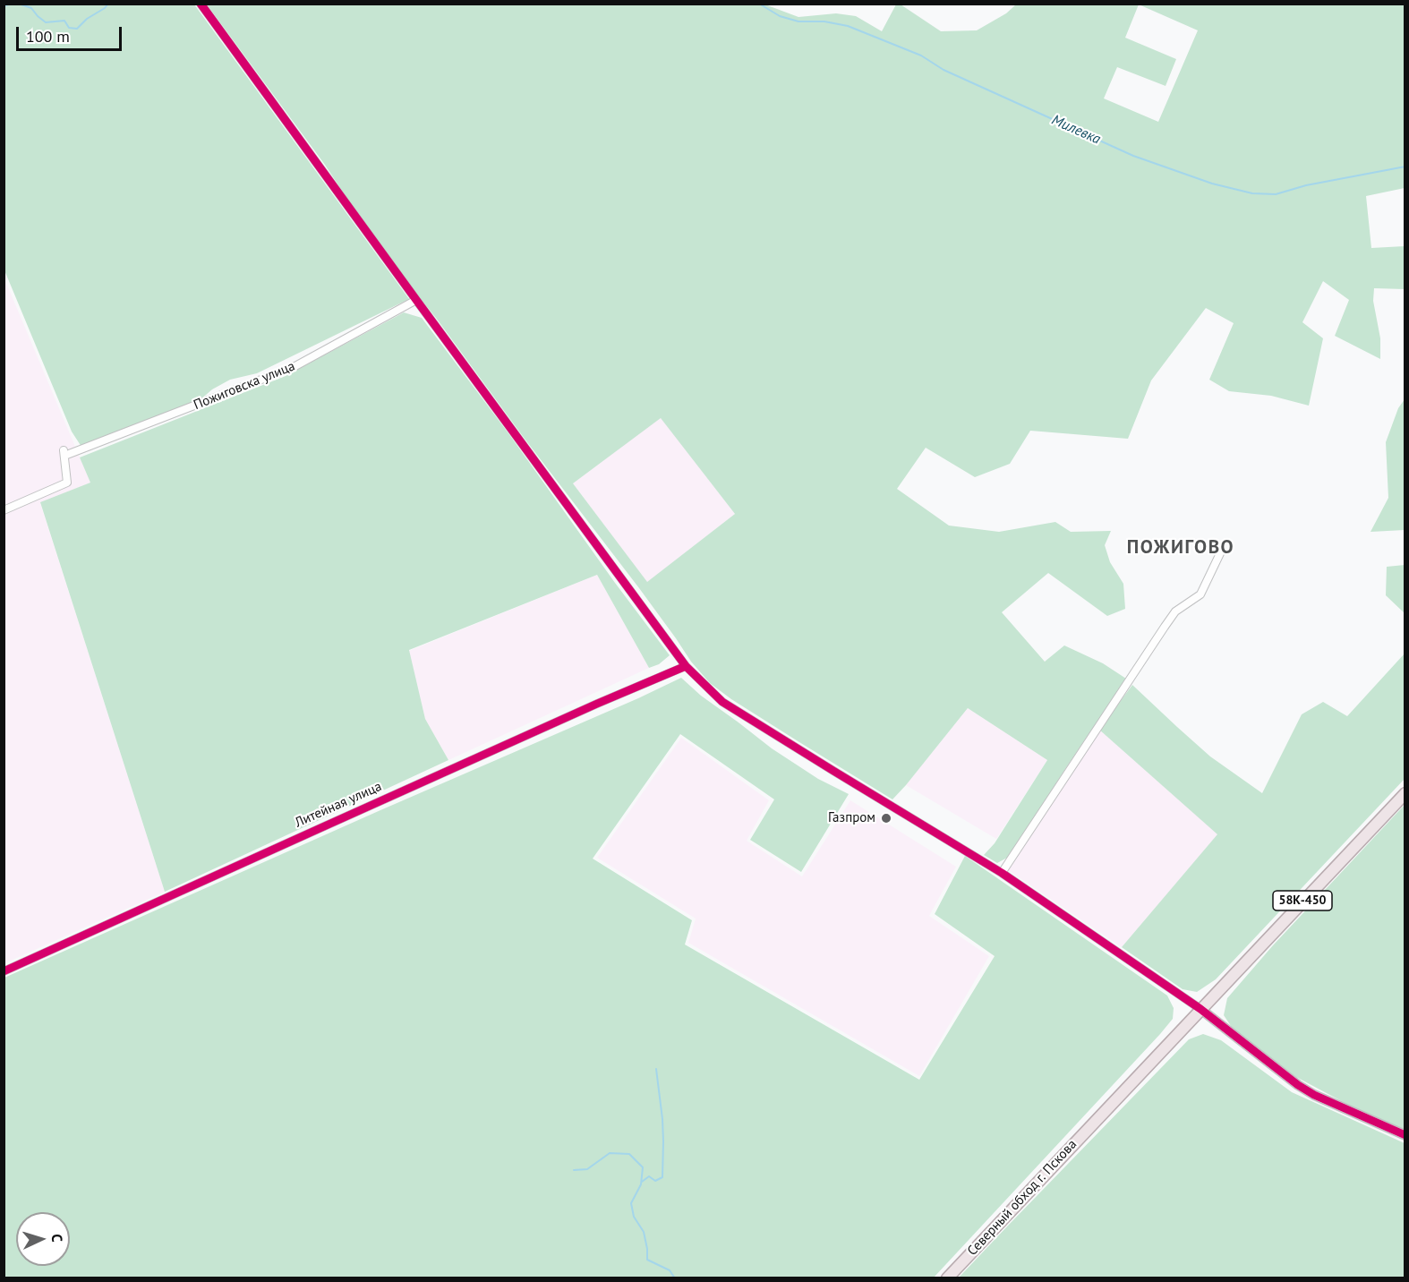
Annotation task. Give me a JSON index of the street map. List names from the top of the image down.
{
  "streets": {
    "highway": ["58К-450", "Северный обход г. Пскова"],
    "street": ["Пожиговска улица", "Литейная улица"]
  },
  "crossings": [
    ["58К-450", "Северный обход г. Пскова"]
  ],
  "districts": ["ПОЖИГОВО"],
  "water": ["Милевка"],
  "places": ["Газпром"],
  "scale_bar": "100 m",
  "north": "right"
}
